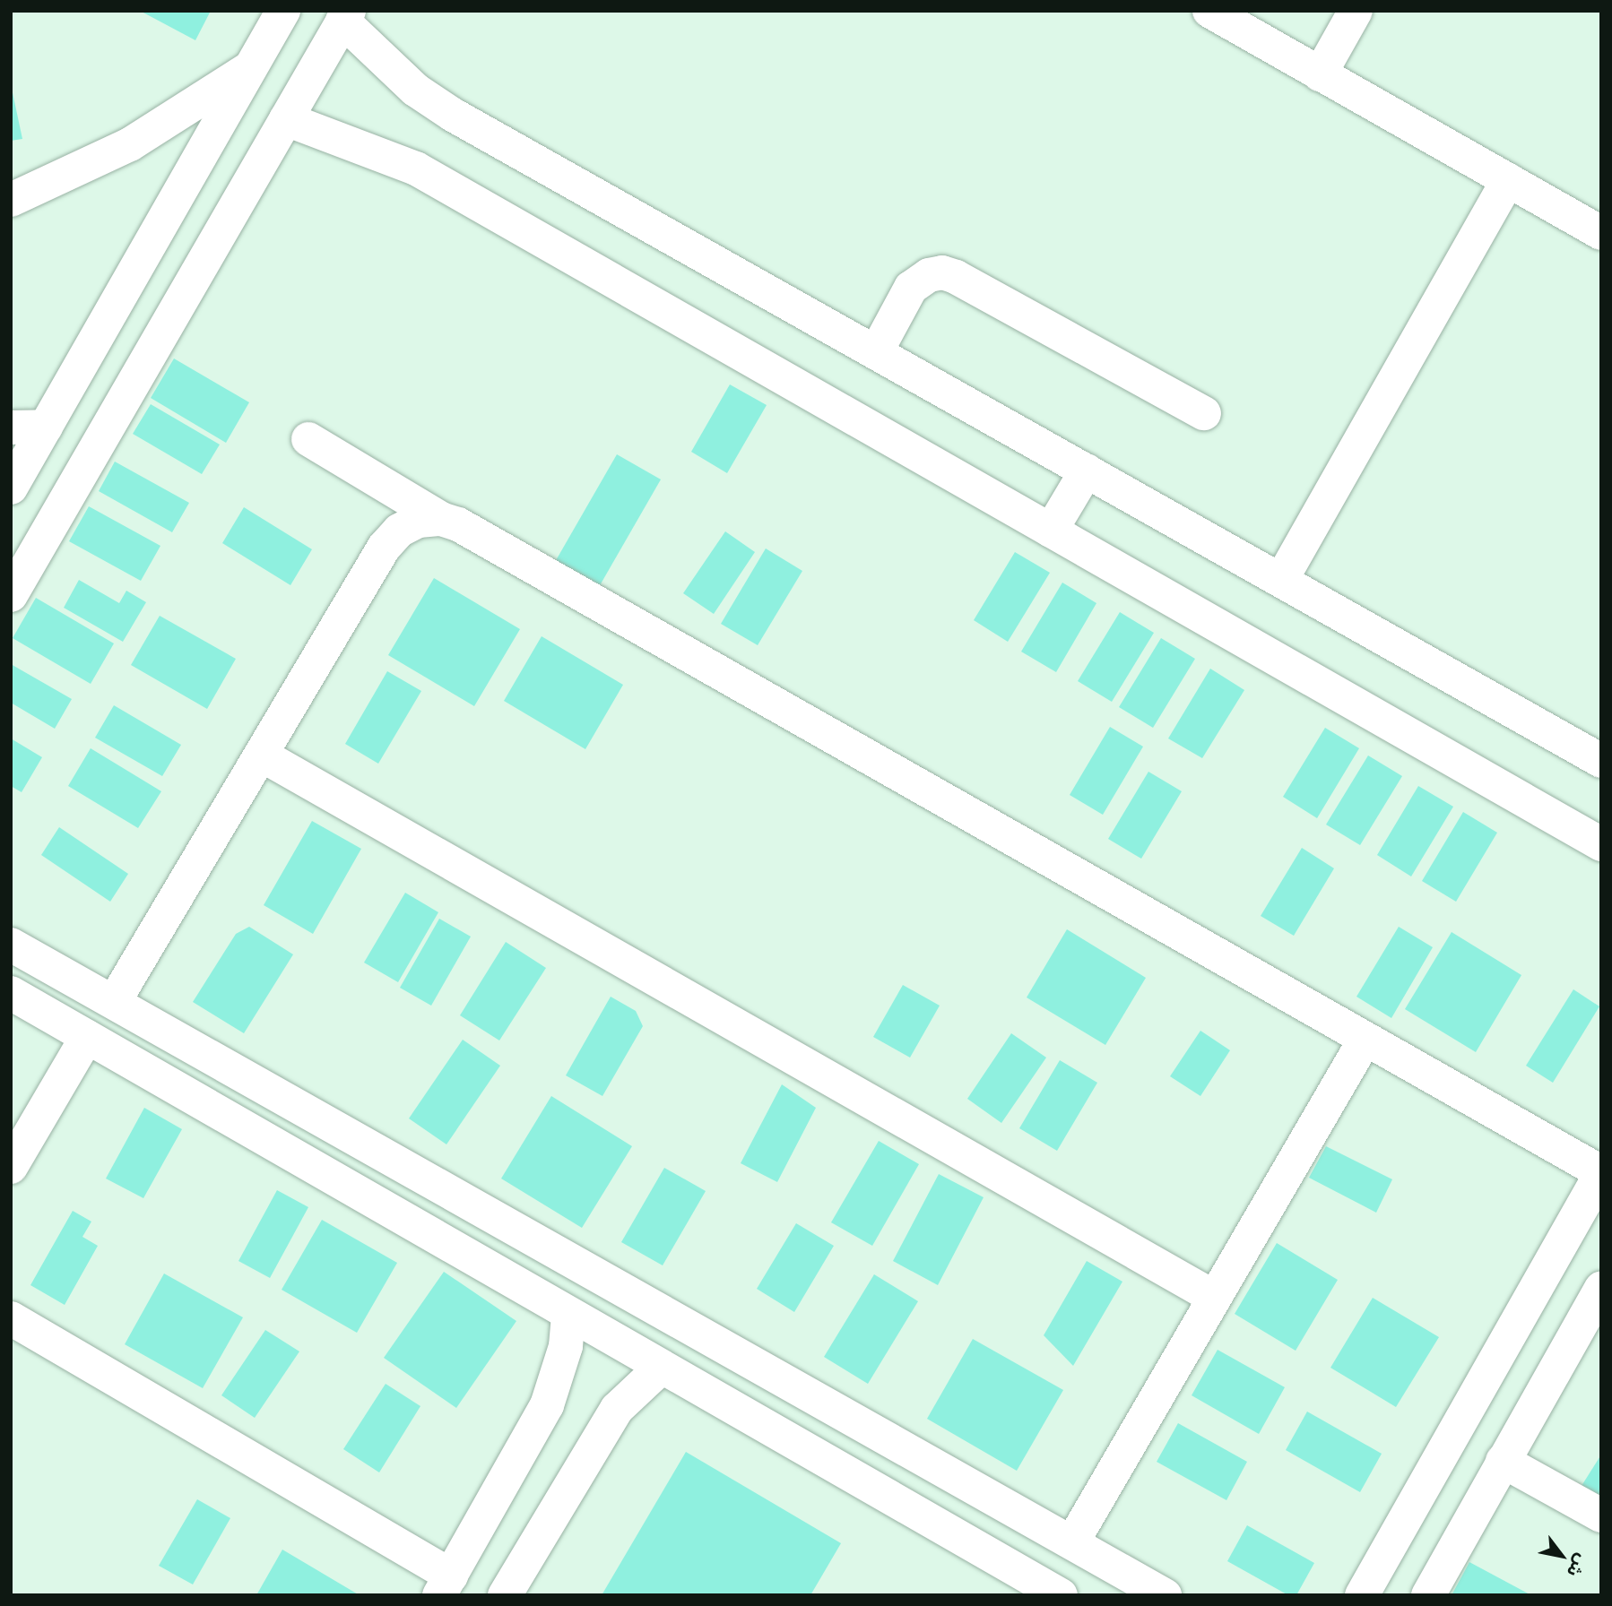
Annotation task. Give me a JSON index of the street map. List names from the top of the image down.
{
  "north": "bottom right"
}
